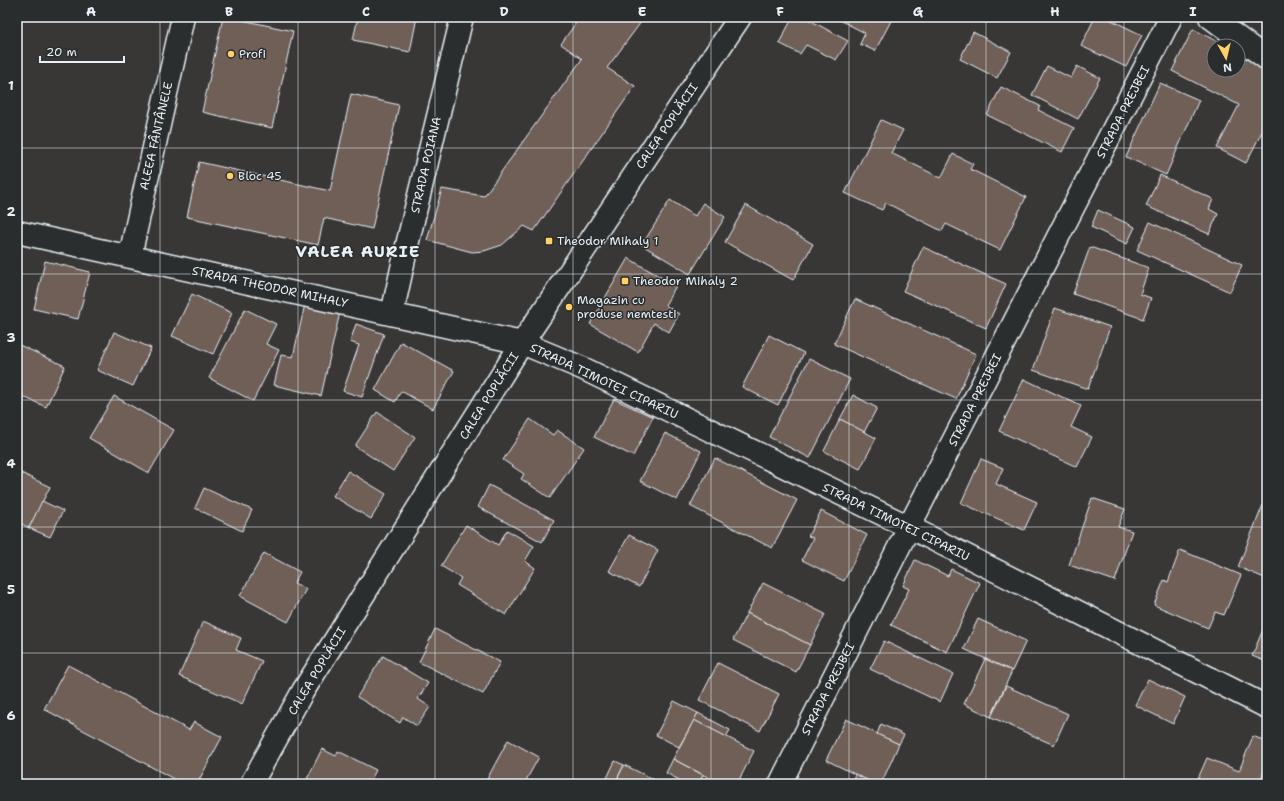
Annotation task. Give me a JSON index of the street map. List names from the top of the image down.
{
  "streets": {
    "street": [
      "STRADA PREJBEI",
      "CALEA POPLĂCII",
      "ALEEA FÂNTÂNELE",
      "STRADA POIANA",
      "STRADA THEODOR MIHALY",
      "STRADA TIMOTEI CIPARIU"
    ]
  },
  "crossings": [
    ["STRADA PREJBEI", "STRADA TIMOTEI CIPARIU"],
    ["CALEA POPLĂCII", "STRADA THEODOR MIHALY"],
    ["CALEA POPLĂCII", "STRADA TIMOTEI CIPARIU"],
    ["ALEEA FÂNTÂNELE", "STRADA THEODOR MIHALY"],
    ["STRADA POIANA", "STRADA THEODOR MIHALY"],
    ["STRADA THEODOR MIHALY", "STRADA TIMOTEI CIPARIU"]
  ],
  "districts": ["VALEA AURIE"],
  "places": {
    "other": ["Profi", "Bloc 45", "Magazin cu produse nemtesti"],
    "transit": ["Theodor Mihaly 1", "Theodor Mihaly 2"]
  },
  "scale_bar": "20 m",
  "north": "bottom",
  "grid": {
    "columns": [
      "A",
      "B",
      "C",
      "D",
      "E",
      "F",
      "G",
      "H",
      "I"
    ],
    "rows": [
      "1",
      "2",
      "3",
      "4",
      "5",
      "6"
    ]
  }
}
